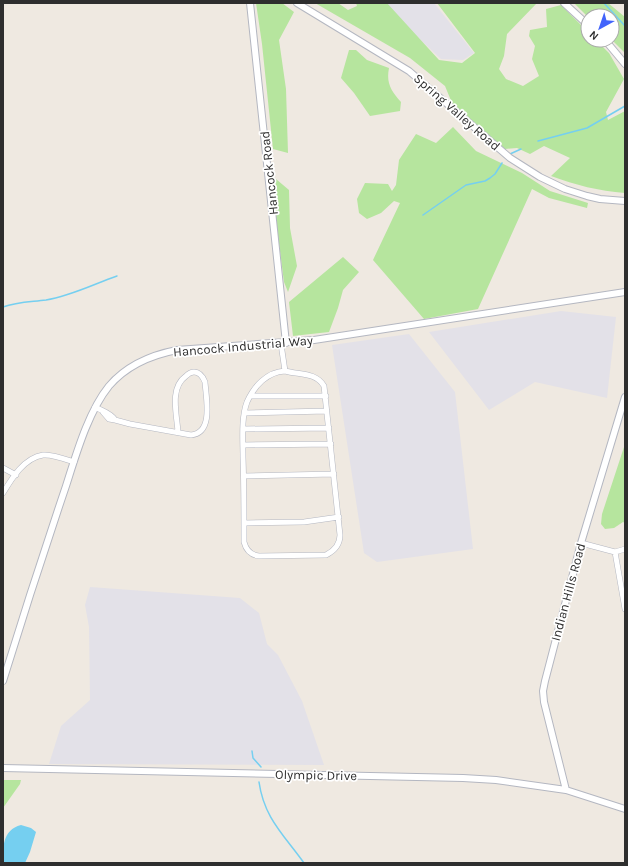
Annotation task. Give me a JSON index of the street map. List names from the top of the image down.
{
  "streets": {
    "street": [
      "Spring Valley Road",
      "Hancock Road",
      "Hancock Industrial Way",
      "Indian Hills Road",
      "Olympic Drive"
    ]
  },
  "crossings": [
    ["Hancock Road", "Hancock Industrial Way"],
    ["Indian Hills Road", "Olympic Drive"]
  ],
  "north": "bottom left"
}
